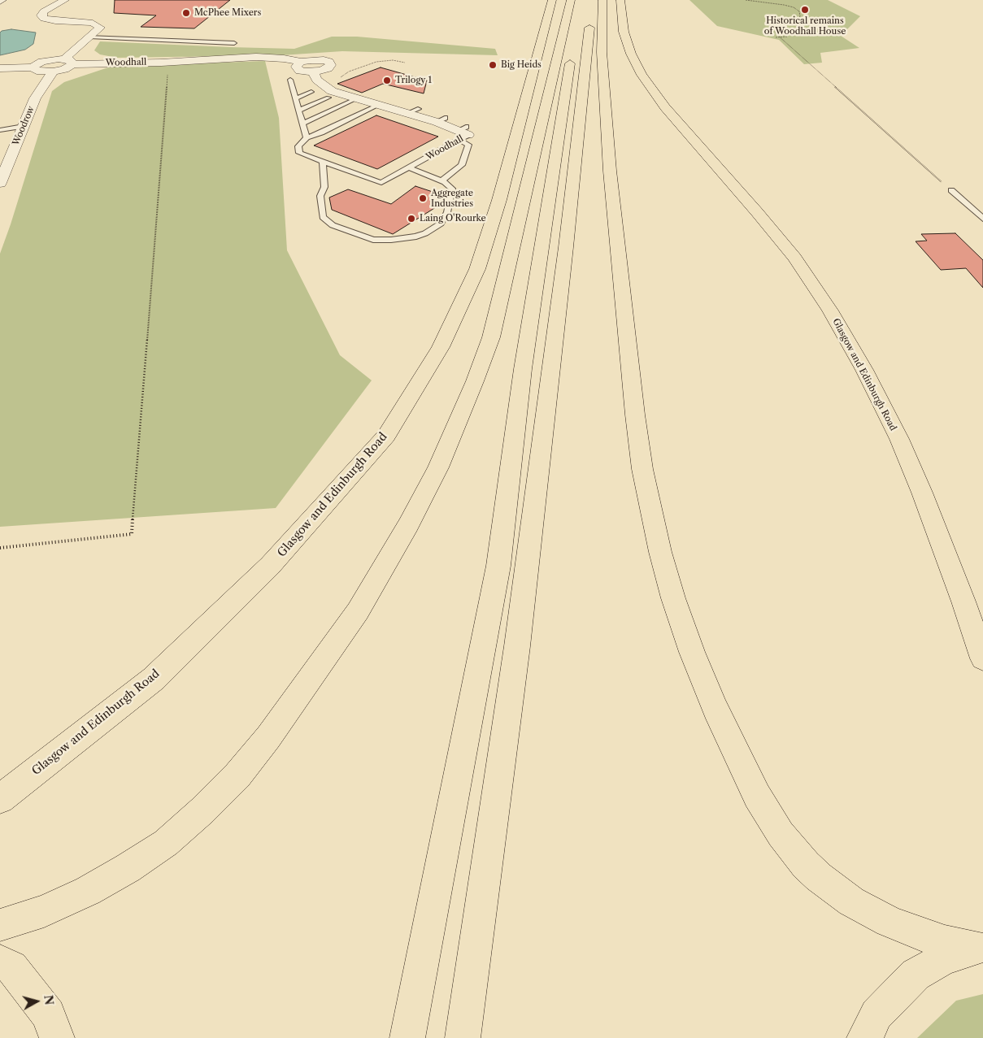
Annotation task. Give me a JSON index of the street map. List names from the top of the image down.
{
  "streets": {
    "highway": ["Glasgow and Edinburgh Road"],
    "street": ["Woodhall", "Woodrow"]
  },
  "crossings": [
    ["Woodhall", "Woodrow"]
  ],
  "places": [
    "Historical remains of Woodhall House",
    "McPhee Mixers",
    "Big Heids",
    "Trilogy 1",
    "Aggregate Industries",
    "Laing O'Rourke"
  ],
  "north": "right"
}
